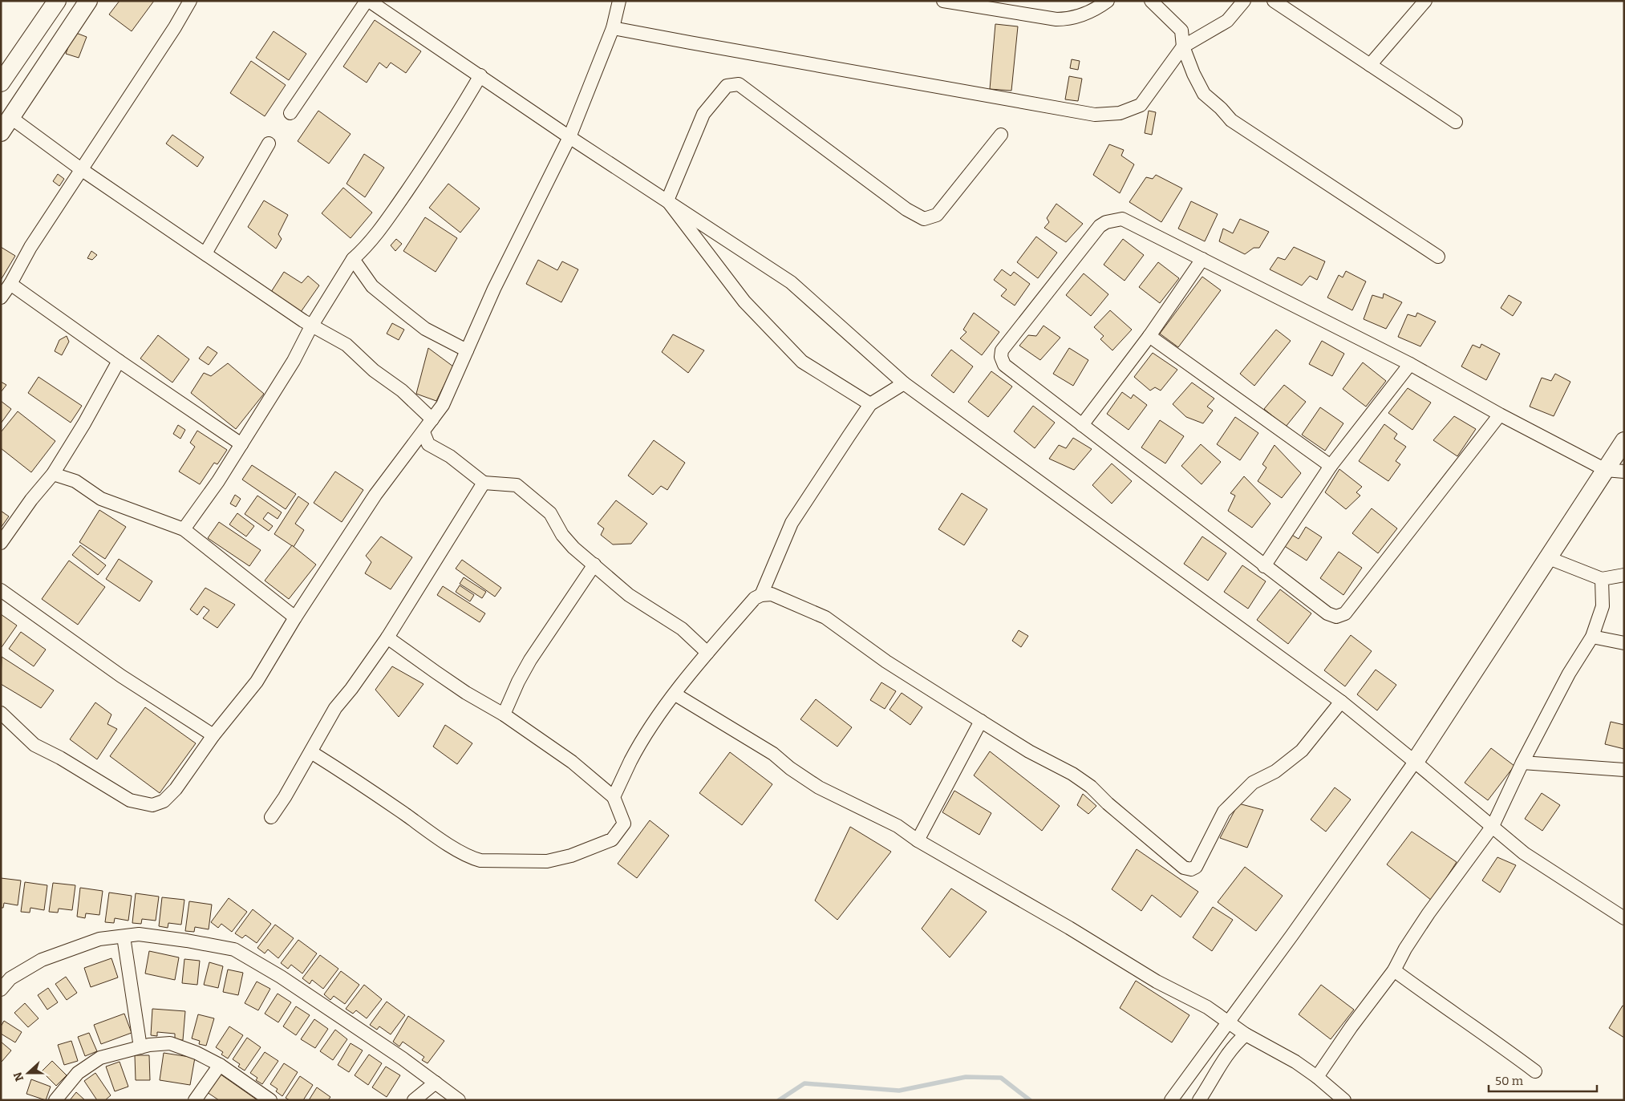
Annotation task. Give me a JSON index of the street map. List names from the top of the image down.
{
  "scale_bar": "50 m",
  "north": "left"
}
